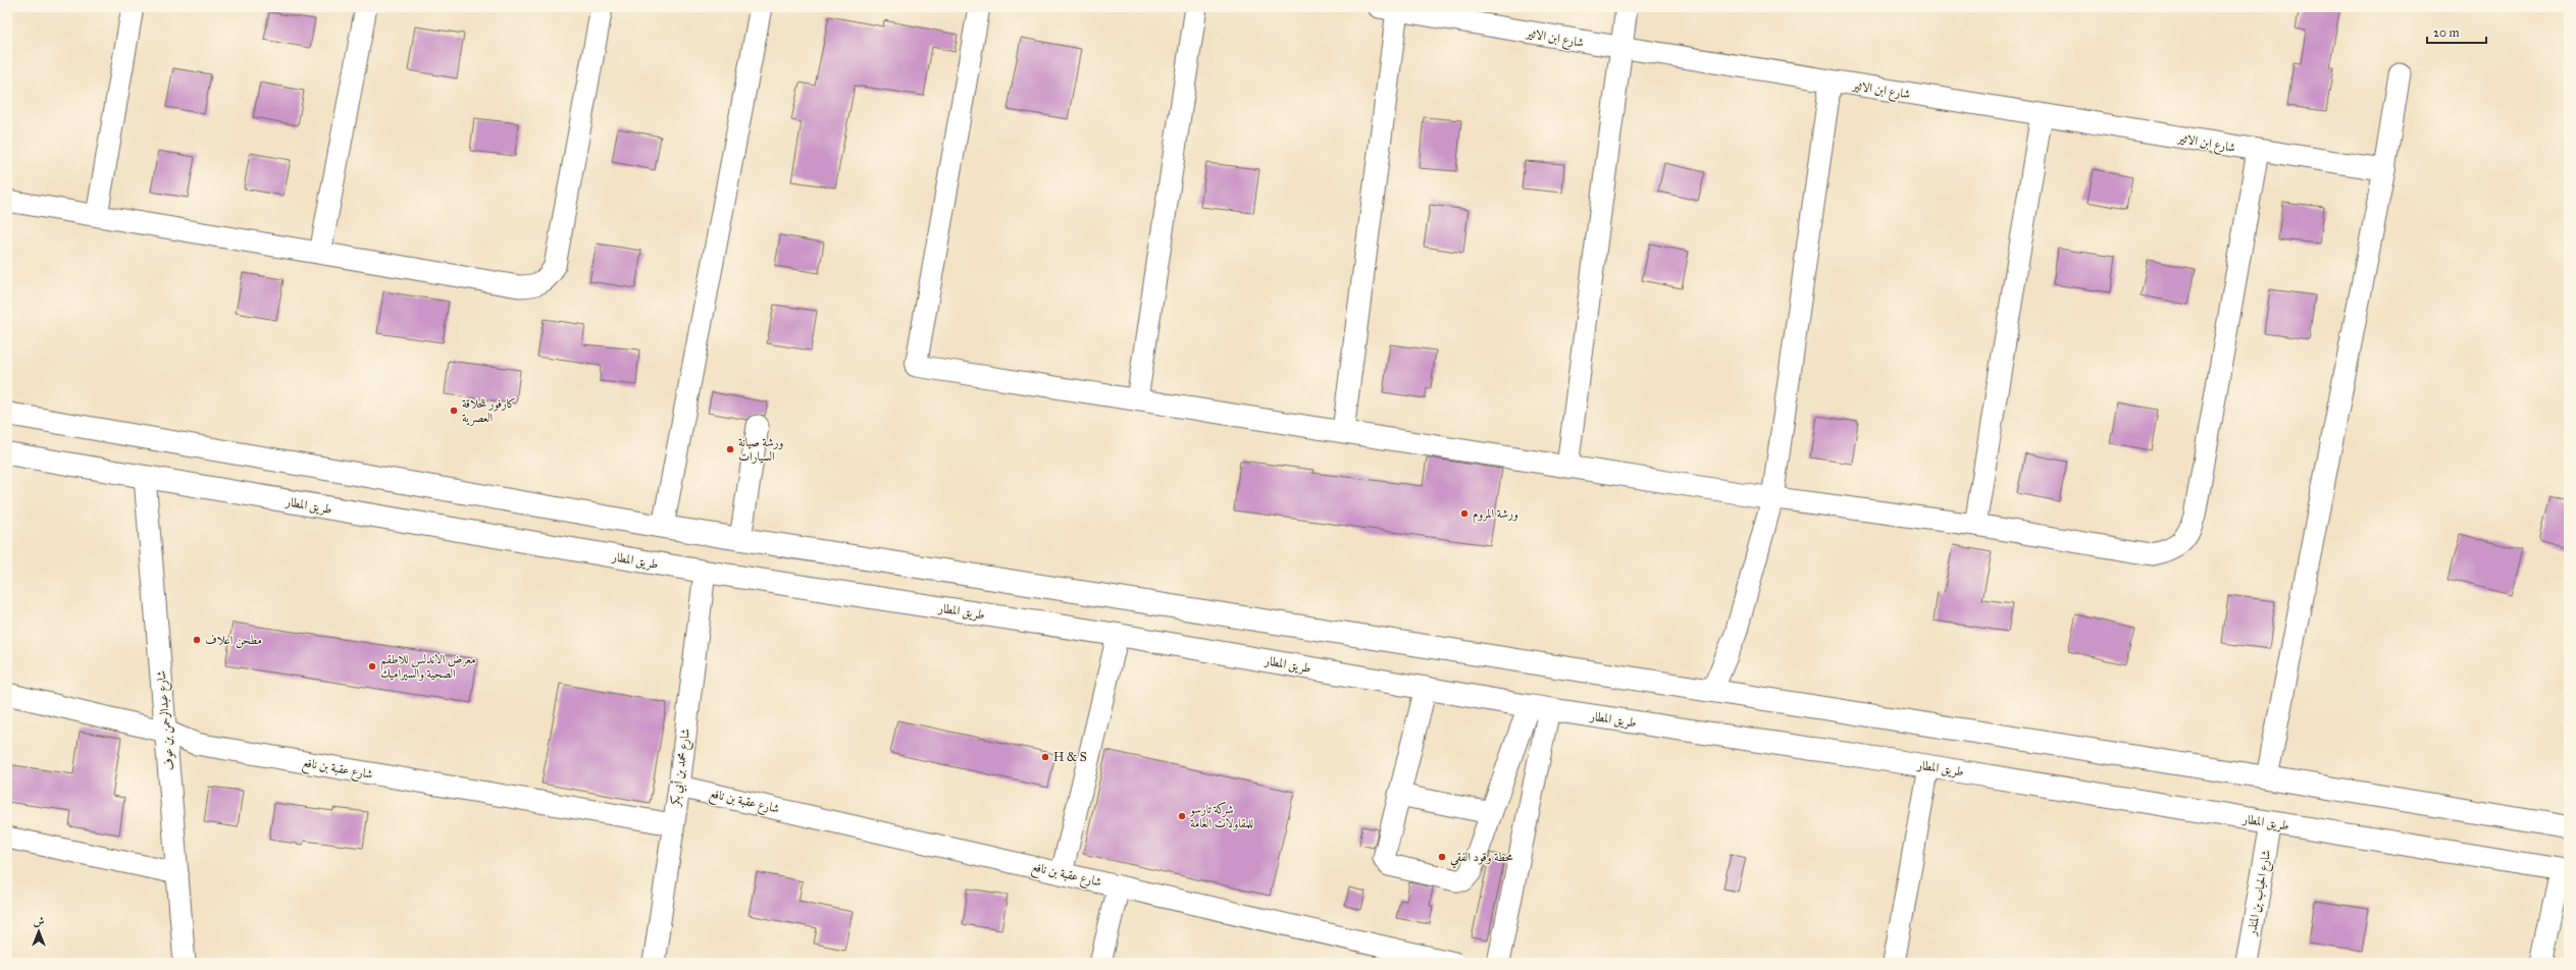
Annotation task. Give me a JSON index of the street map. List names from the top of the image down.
{
  "streets": {
    "highway": ["طريق المطار"],
    "street": [
      "شارع ابن الاثير",
      "شارع عبدالرحمن بن عوف",
      "شارع محمد بن أبي بكر",
      "شارع عقبة بن نافع",
      "شارع الحباب بن المنذر"
    ]
  },
  "crossings": [
    ["طريق المطار", "شارع عبدالرحمن بن عوف"],
    ["طريق المطار", "شارع محمد بن أبي بكر"],
    ["طريق المطار", "شارع الحباب بن المنذر"],
    ["شارع عبدالرحمن بن عوف", "شارع عقبة بن نافع"],
    ["شارع محمد بن أبي بكر", "شارع عقبة بن نافع"]
  ],
  "places": [
    "كارفور للحلاقة العصرية",
    "ورشة صيانة السيارات",
    "ورشة المروم",
    "مطحن اعلاف",
    "معرض الاندلس للاطقم الصحية والسيراميك",
    "H & S",
    "شركة تارسو للمقاولات العامة",
    "محطة وقود الفقي"
  ],
  "scale_bar": "20 m",
  "north": "top"
}
